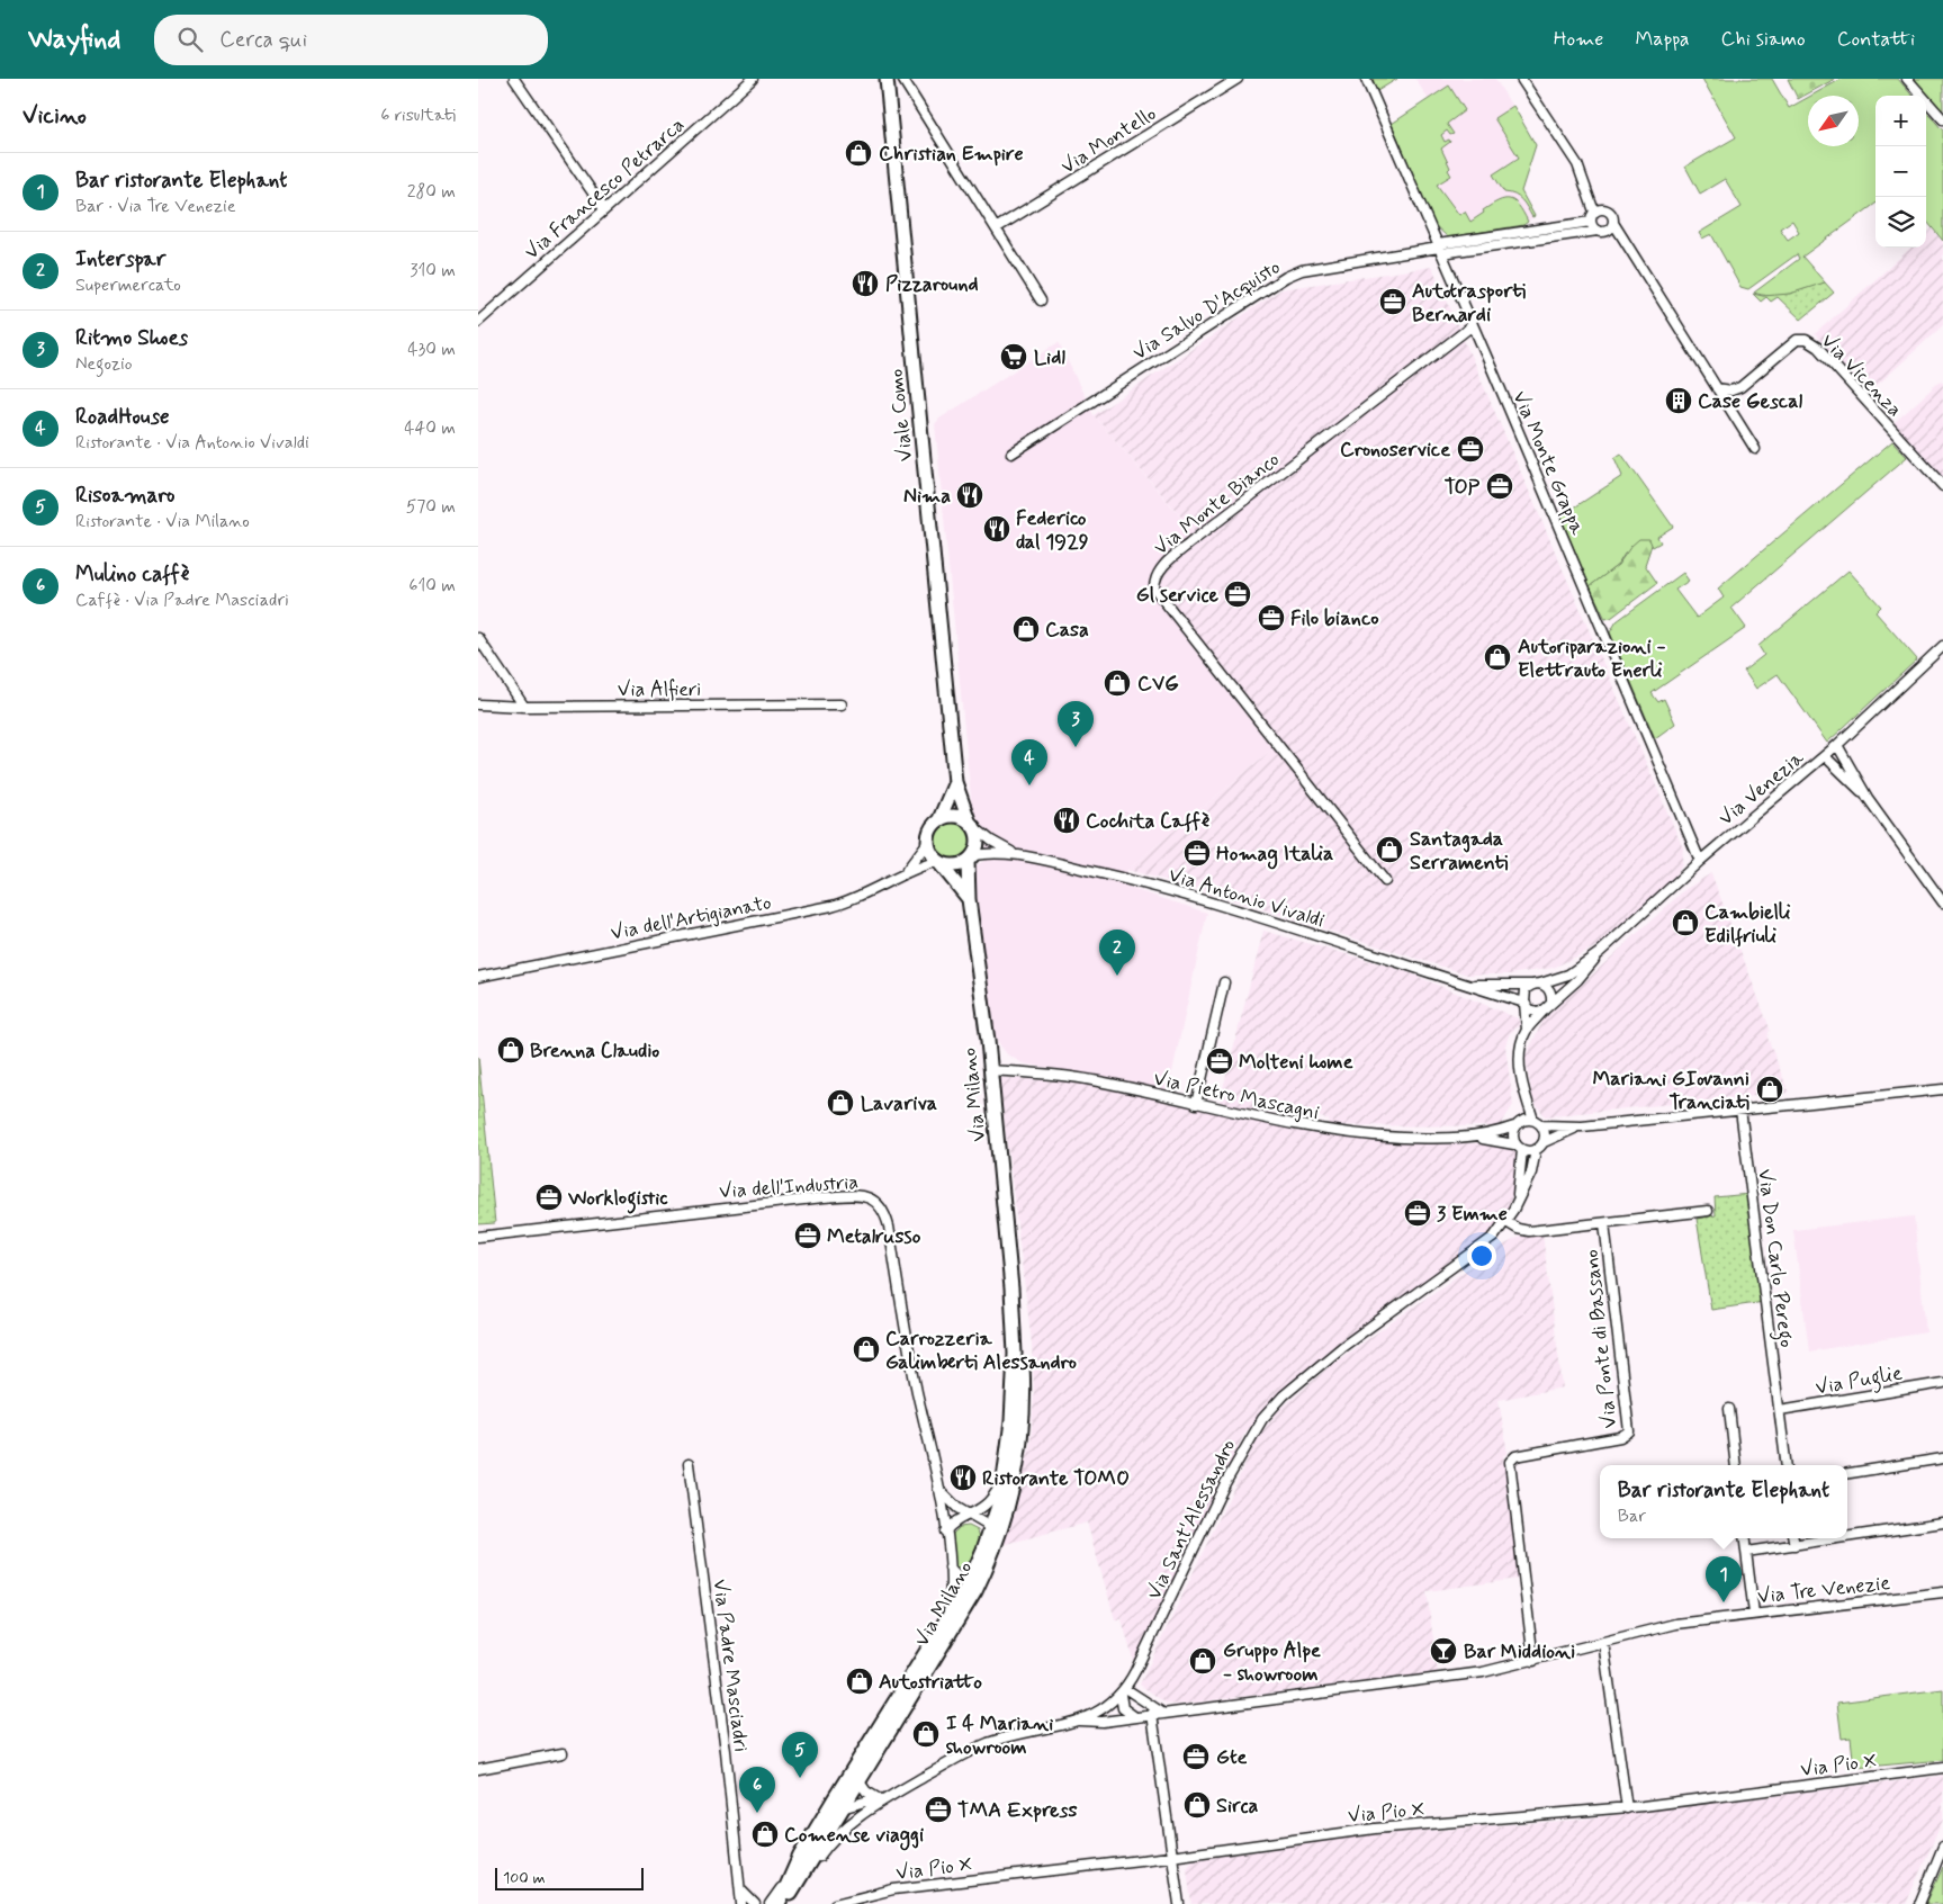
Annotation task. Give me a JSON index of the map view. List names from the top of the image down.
{
  "streets": {
    "main road": ["Viale Como", "Via Milano"],
    "street": [
      "Via Montello",
      "Via Francesco Petrarca",
      "Via Salvo D'Acquisto",
      "Via Vicenza",
      "Via Monte Grappa",
      "Via Monte Bianco",
      "Via Alfieri",
      "Via Venezia",
      "Via Antonio Vivaldi",
      "Via dell'Artigianato",
      "Via Pietro Mascagni",
      "Via dell'Industria",
      "Via Don Carlo Perego",
      "Via Ponte di Bassano",
      "Via Puglie",
      "Via Sant'Alessandro",
      "Via Tre Venezie",
      "Via Padre Masciadri",
      "Via Pio X"
    ]
  },
  "crossings": [
    ["Via Salvo D'Acquisto", "Via Monte Grappa"],
    ["Via Monte Grappa", "Via Monte Bianco"],
    ["Via Monte Grappa", "Via Venezia"],
    ["Via Venezia", "Via Antonio Vivaldi"],
    ["Via dell'Artigianato", "Via Milano"],
    ["Via Milano", "Via Pietro Mascagni"],
    ["Via Milano", "Via dell'Industria"],
    ["Via Pietro Mascagni", "Via Sant'Alessandro"],
    ["Via Don Carlo Perego", "Via Puglie"],
    ["Via Ponte di Bassano", "Via Tre Venezie"],
    ["Via Sant'Alessandro", "Via Tre Venezie"]
  ],
  "places": {
    "shop": [
      "Christian Empire",
      "Casa",
      "Autoriparazioni - Elettrauto Enerli",
      "CVG",
      "Santagada Serramenti",
      "Cambielli Edilfriuli",
      "Brenna Claudio",
      "Mariani GIovanni Tranciati",
      "Lavariva",
      "Carrozzeria Galimberti Alessandro",
      "Gruppo Alpe - showroom",
      "Autostriatto",
      "I 4 Mariani showroom",
      "Sirca",
      "Comense viaggi"
    ],
    "restaurant": [
      "Pizzaround",
      "Nima",
      "Federico dal 1929",
      "Cochita Caffè",
      "Ristorante TOMO"
    ],
    "office": [
      "Autotrasporti Bernardi",
      "Cronoservice",
      "TOP",
      "Gl service",
      "Filo bianco",
      "Homag Italia",
      "Molteni home",
      "Worklogistic",
      "3 Emme",
      "Metalrusso",
      "Gte",
      "TMA Express"
    ],
    "supermarket": ["Lidl"],
    "building": ["Case Gescal"],
    "bar": ["Bar Middioni"]
  },
  "scale_bar": "100 m",
  "north": "bottom left",
  "page": {
    "header": "Wayfind",
    "search": "Cerca qui",
    "nav": [
      "Home",
      "Mappa",
      "Chi siamo",
      "Contatti"
    ],
    "heading": ["Vicino", "6 risultati"],
    "map_buttons": ["+", "−"],
    "list": [
      {
        "mark": "1",
        "name": "Bar ristorante Elephant",
        "note": "Bar · Via Tre Venezie",
        "value": "280 m"
      },
      {
        "mark": "2",
        "name": "Interspar",
        "note": "Supermercato",
        "value": "310 m"
      },
      {
        "mark": "3",
        "name": "Ritmo Shoes",
        "note": "Negozio",
        "value": "430 m"
      },
      {
        "mark": "4",
        "name": "RoadHouse",
        "note": "Ristorante · Via Antonio Vivaldi",
        "value": "440 m"
      },
      {
        "mark": "5",
        "name": "Risoamaro",
        "note": "Ristorante · Via Milano",
        "value": "570 m"
      },
      {
        "mark": "6",
        "name": "Mulino caffè",
        "note": "Caffè · Via Padre Masciadri",
        "value": "610 m"
      }
    ],
    "pins": [
      "3",
      "4",
      "2",
      "1",
      "5",
      "6"
    ],
    "popup": ["Bar ristorante Elephant", "Bar"],
    "scale": "100 m"
  }
}
